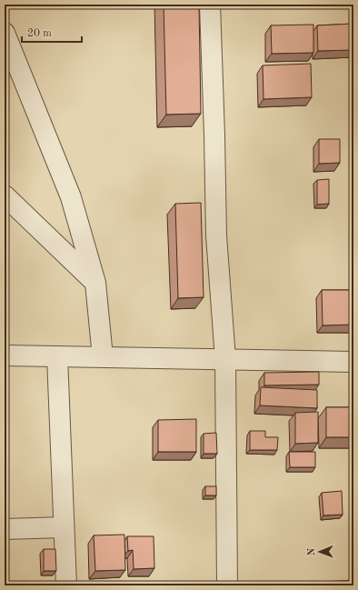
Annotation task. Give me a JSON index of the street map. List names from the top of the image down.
{
  "scale_bar": "20 m",
  "north": "left"
}
